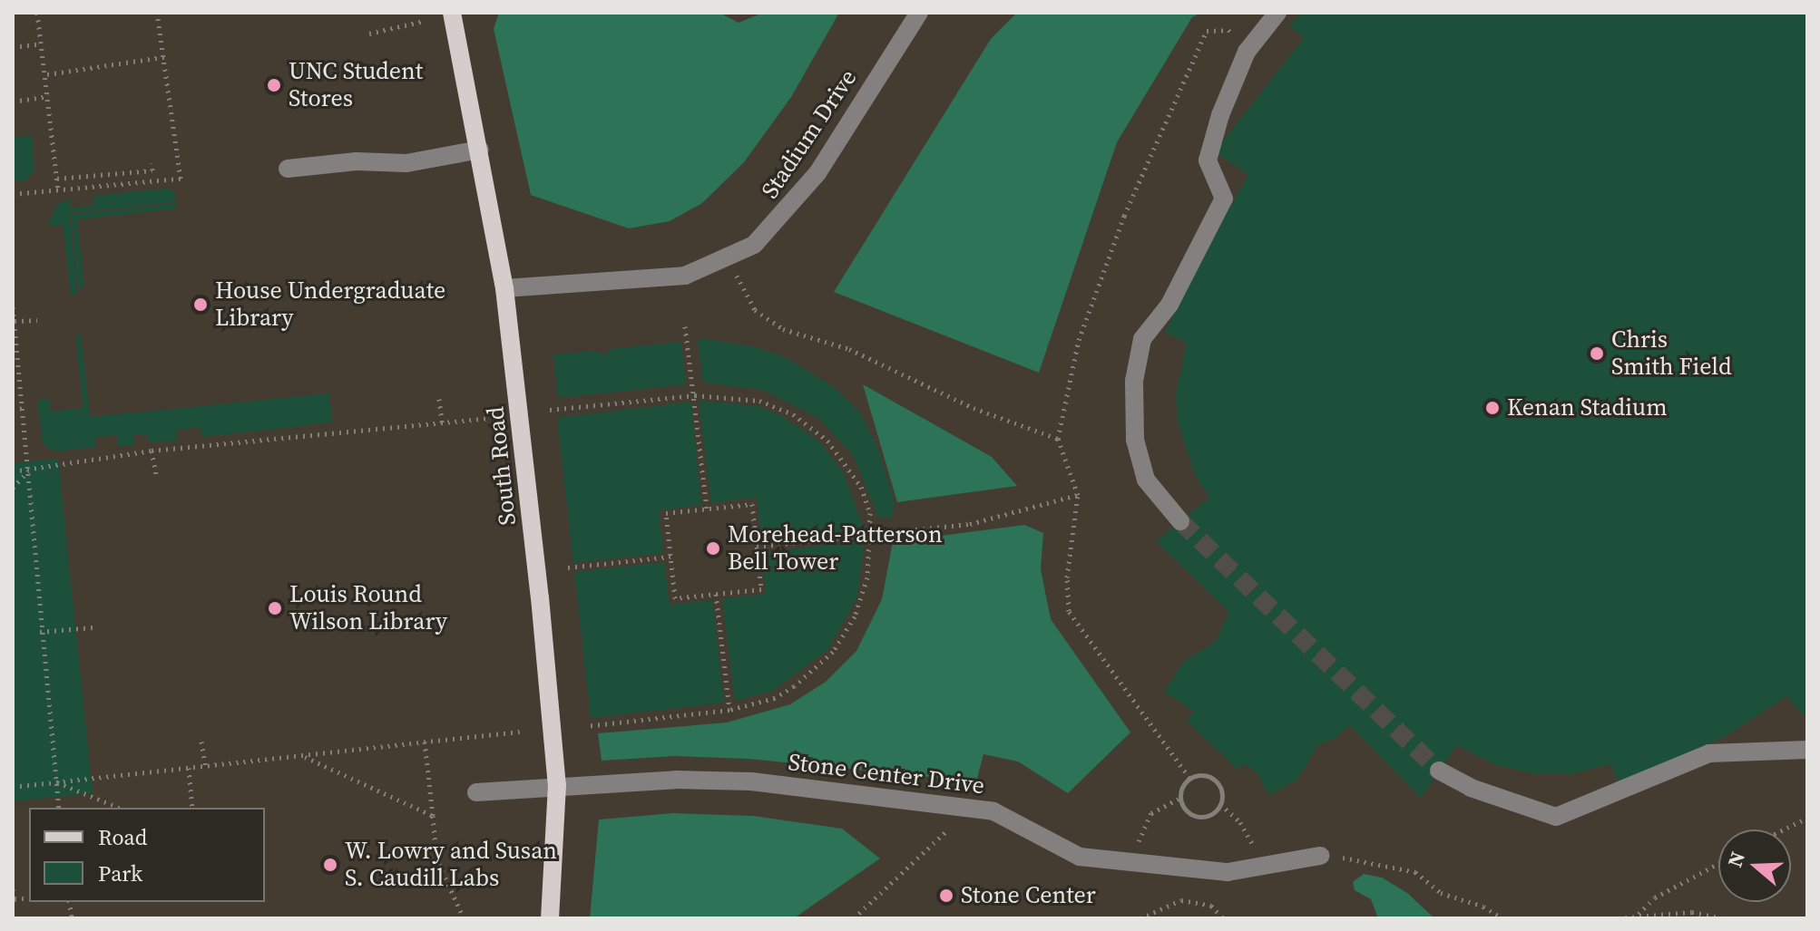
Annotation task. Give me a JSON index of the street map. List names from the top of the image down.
{
  "streets": {
    "main road": ["South Road"],
    "street": ["Stadium Drive", "Stone Center Drive"]
  },
  "crossings": [
    ["Stadium Drive", "South Road"],
    ["South Road", "Stone Center Drive"]
  ],
  "places": [
    "UNC Student Stores",
    "House Undergraduate Library",
    "Chris Smith Field",
    "Kenan Stadium",
    "Morehead-Patterson Bell Tower",
    "Louis Round Wilson Library",
    "W. Lowry and Susan S. Caudill Labs",
    "Stone Center"
  ],
  "legend": ["Road", "Park"],
  "north": "left"
}
